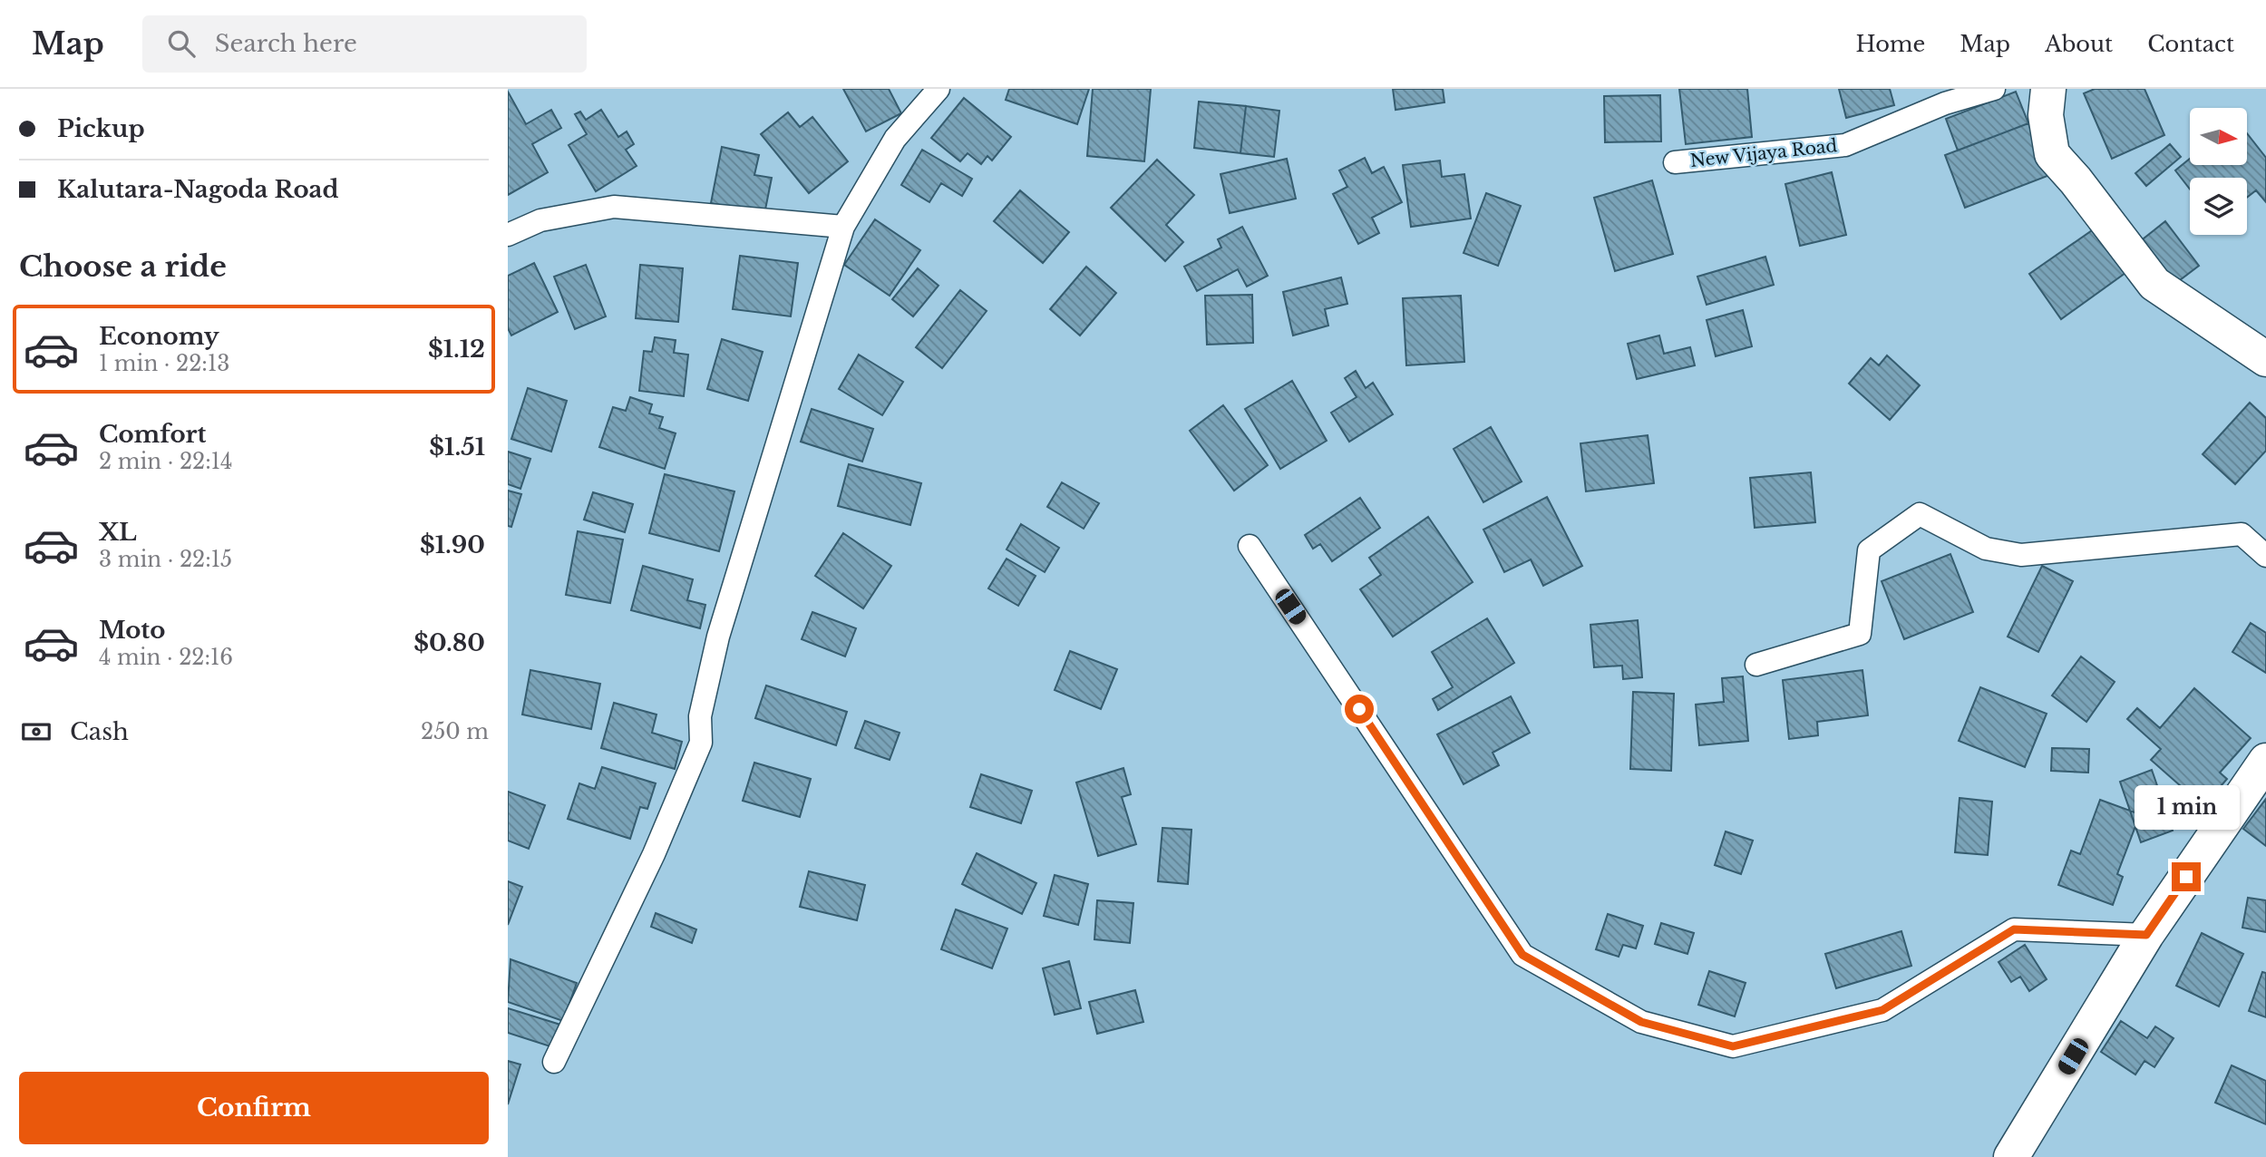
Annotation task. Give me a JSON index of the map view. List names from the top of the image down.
{
  "streets": {
    "street": ["New Vijaya Road"]
  },
  "north": "right",
  "page": {
    "header": "Map",
    "search": "Search here",
    "nav": [
      "Home",
      "Map",
      "About",
      "Contact"
    ],
    "banner": ["Pickup", "Kalutara-Nagoda Road"],
    "heading": "Choose a ride",
    "list": [
      {
        "name": "Economy",
        "note": "1 min · 22:13",
        "value": "$1.12"
      },
      {
        "name": "Comfort",
        "note": "2 min · 22:14",
        "value": "$1.51"
      },
      {
        "name": "XL",
        "note": "3 min · 22:15",
        "value": "$1.90"
      },
      {
        "name": "Moto",
        "note": "4 min · 22:16",
        "value": "$0.80"
      }
    ],
    "pay": ["Cash", "250 m"],
    "bubble": "1 min",
    "buttons": "Confirm"
  }
}
